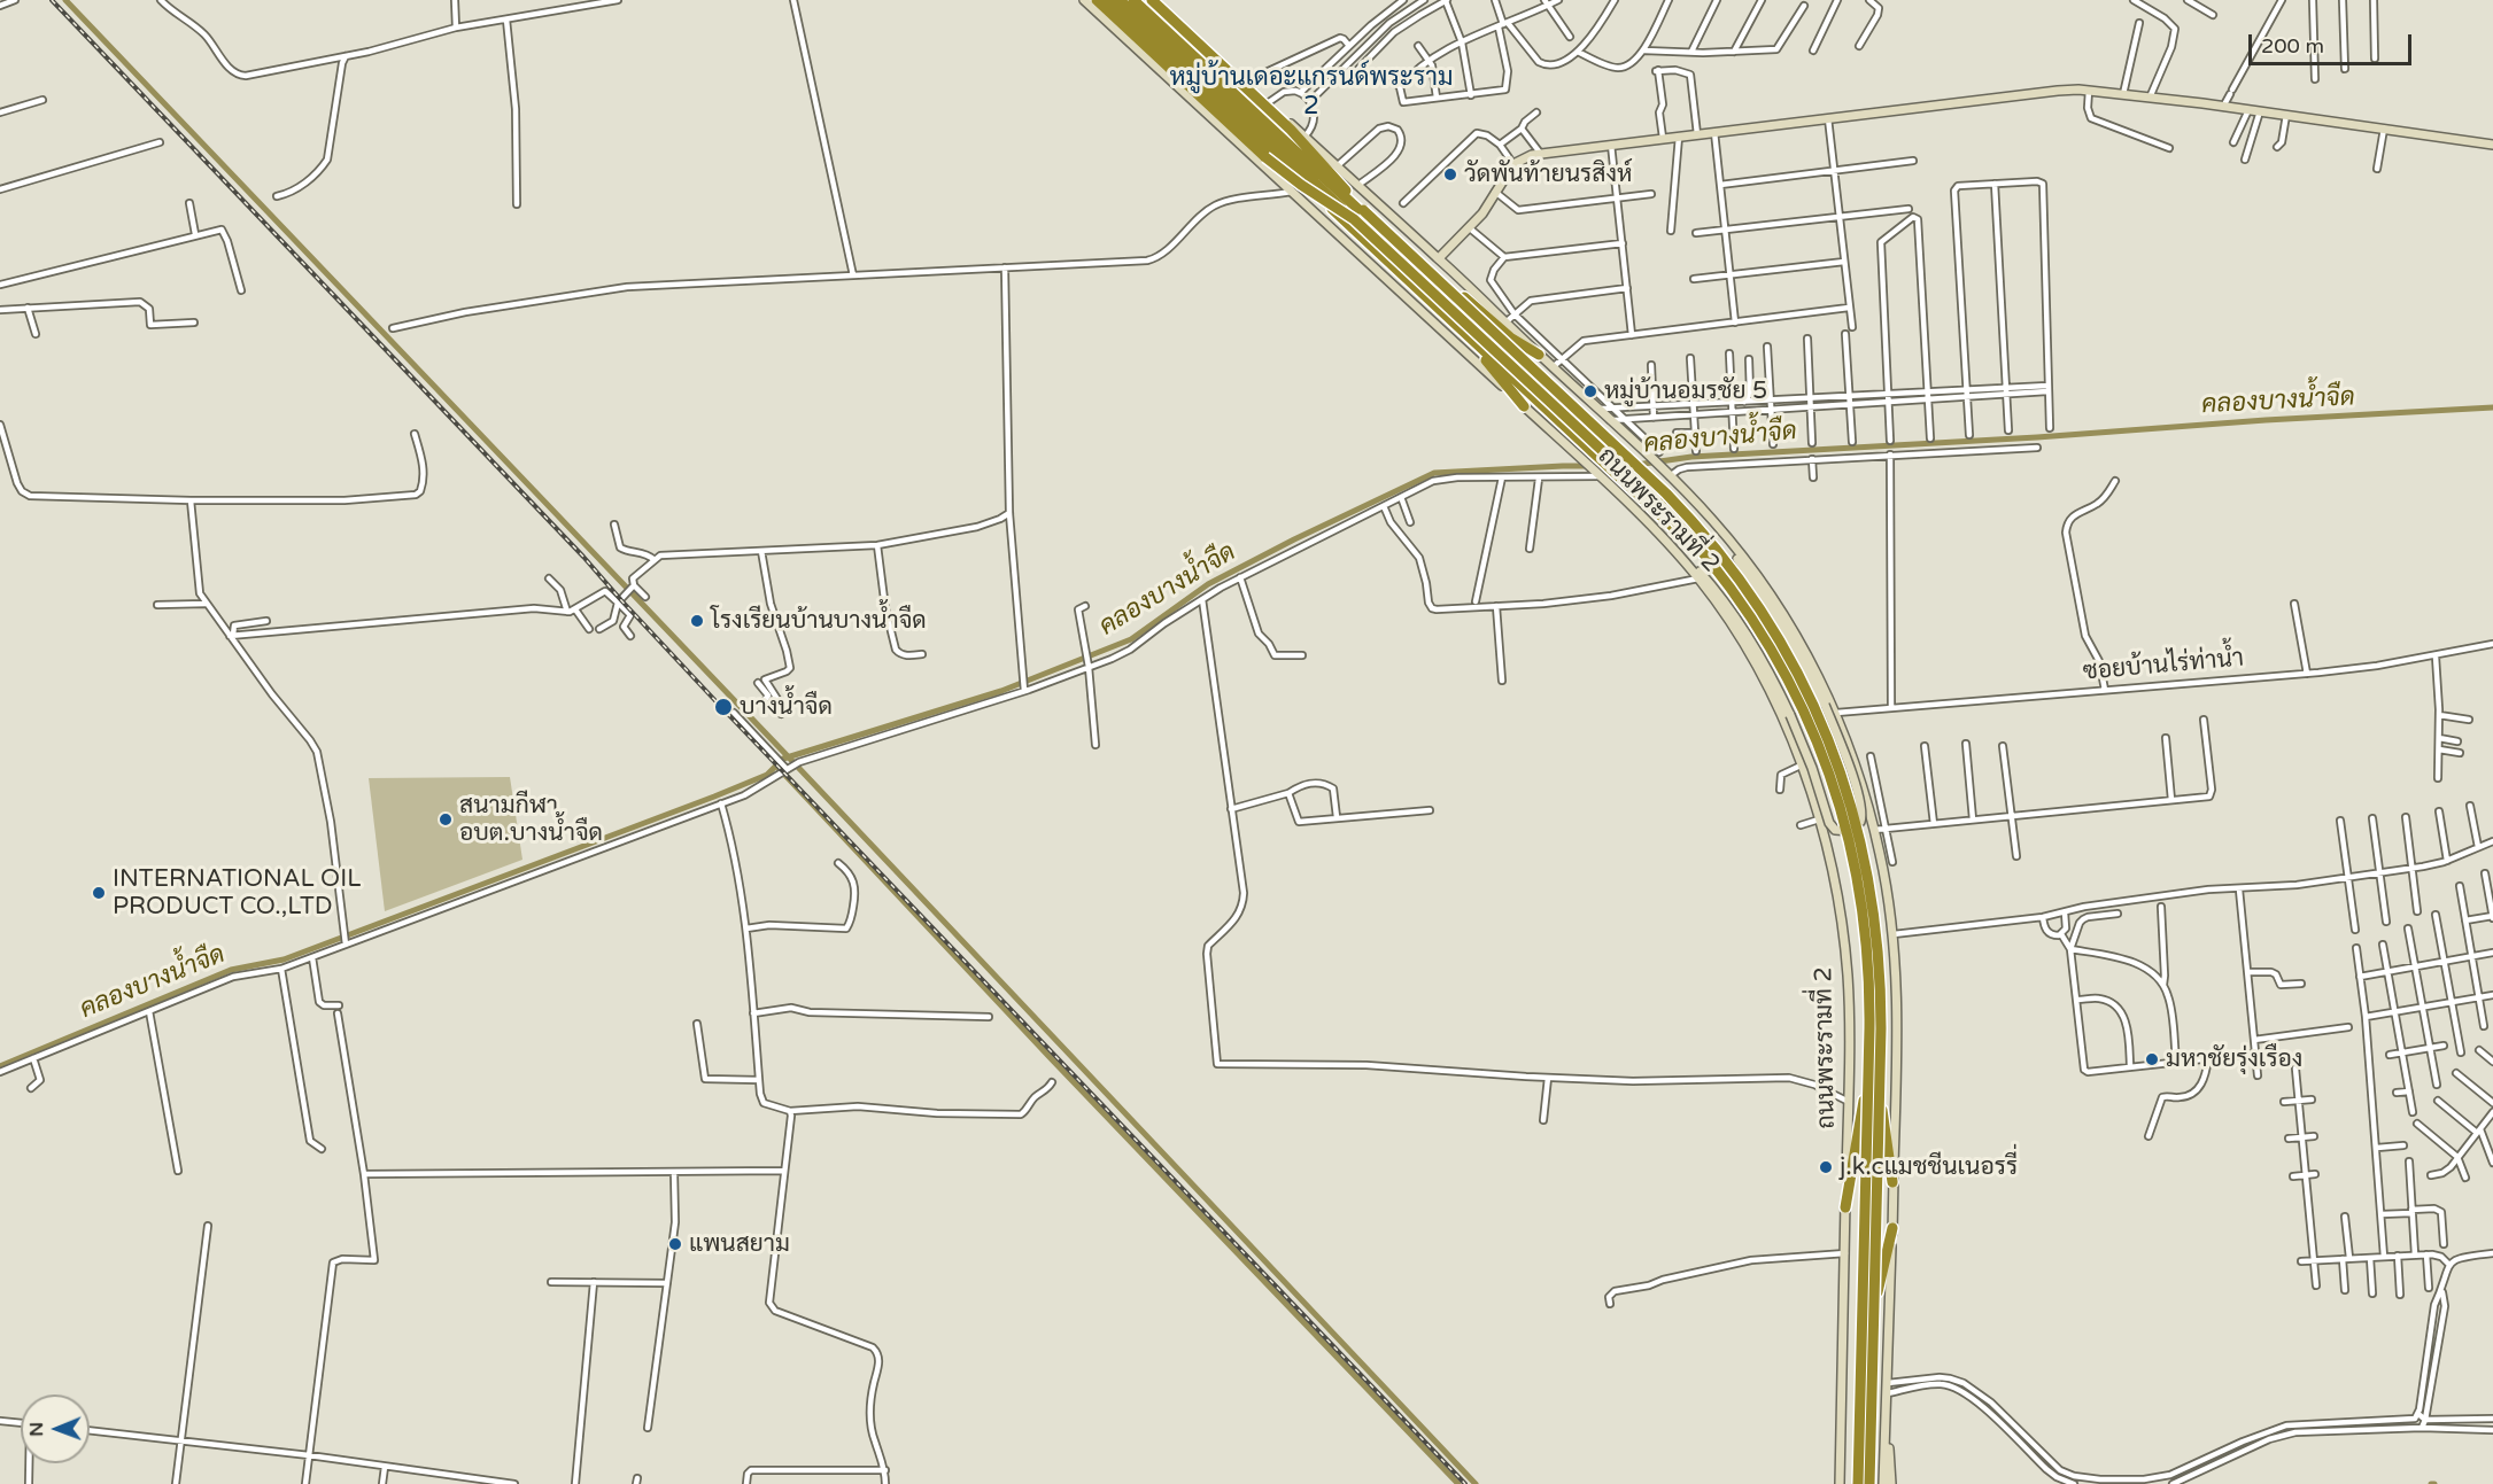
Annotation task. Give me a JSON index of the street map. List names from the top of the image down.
{
  "streets": {
    "highway": ["ถนนพระรามที่ 2"],
    "street": ["ซอยบ้านไร่ท่าน้ำ"]
  },
  "crossings": [
    ["ถนนพระรามที่ 2", "ซอยบ้านไร่ท่าน้ำ"]
  ],
  "districts": ["หมู่บ้านเดอะแกรนด์พระราม 2"],
  "water": ["คลองบางน้ำจืด"],
  "places": [
    "วัดพันท้ายนรสิงห์",
    "หมู่บ้านอมรชัย 5",
    "โรงเรียนบ้านบางนํ้าจืด",
    "บางน้ำจืด",
    "สนามกีฬา อบต.บางน้ำจืด",
    "INTERNATIONAL OIL PRODUCT CO.,LTD",
    "มหาชัยรุ่งเรือง",
    "j.k.cแมชชีนเนอรรี่",
    "แพนสยาม"
  ],
  "scale_bar": "200 m",
  "north": "left"
}
